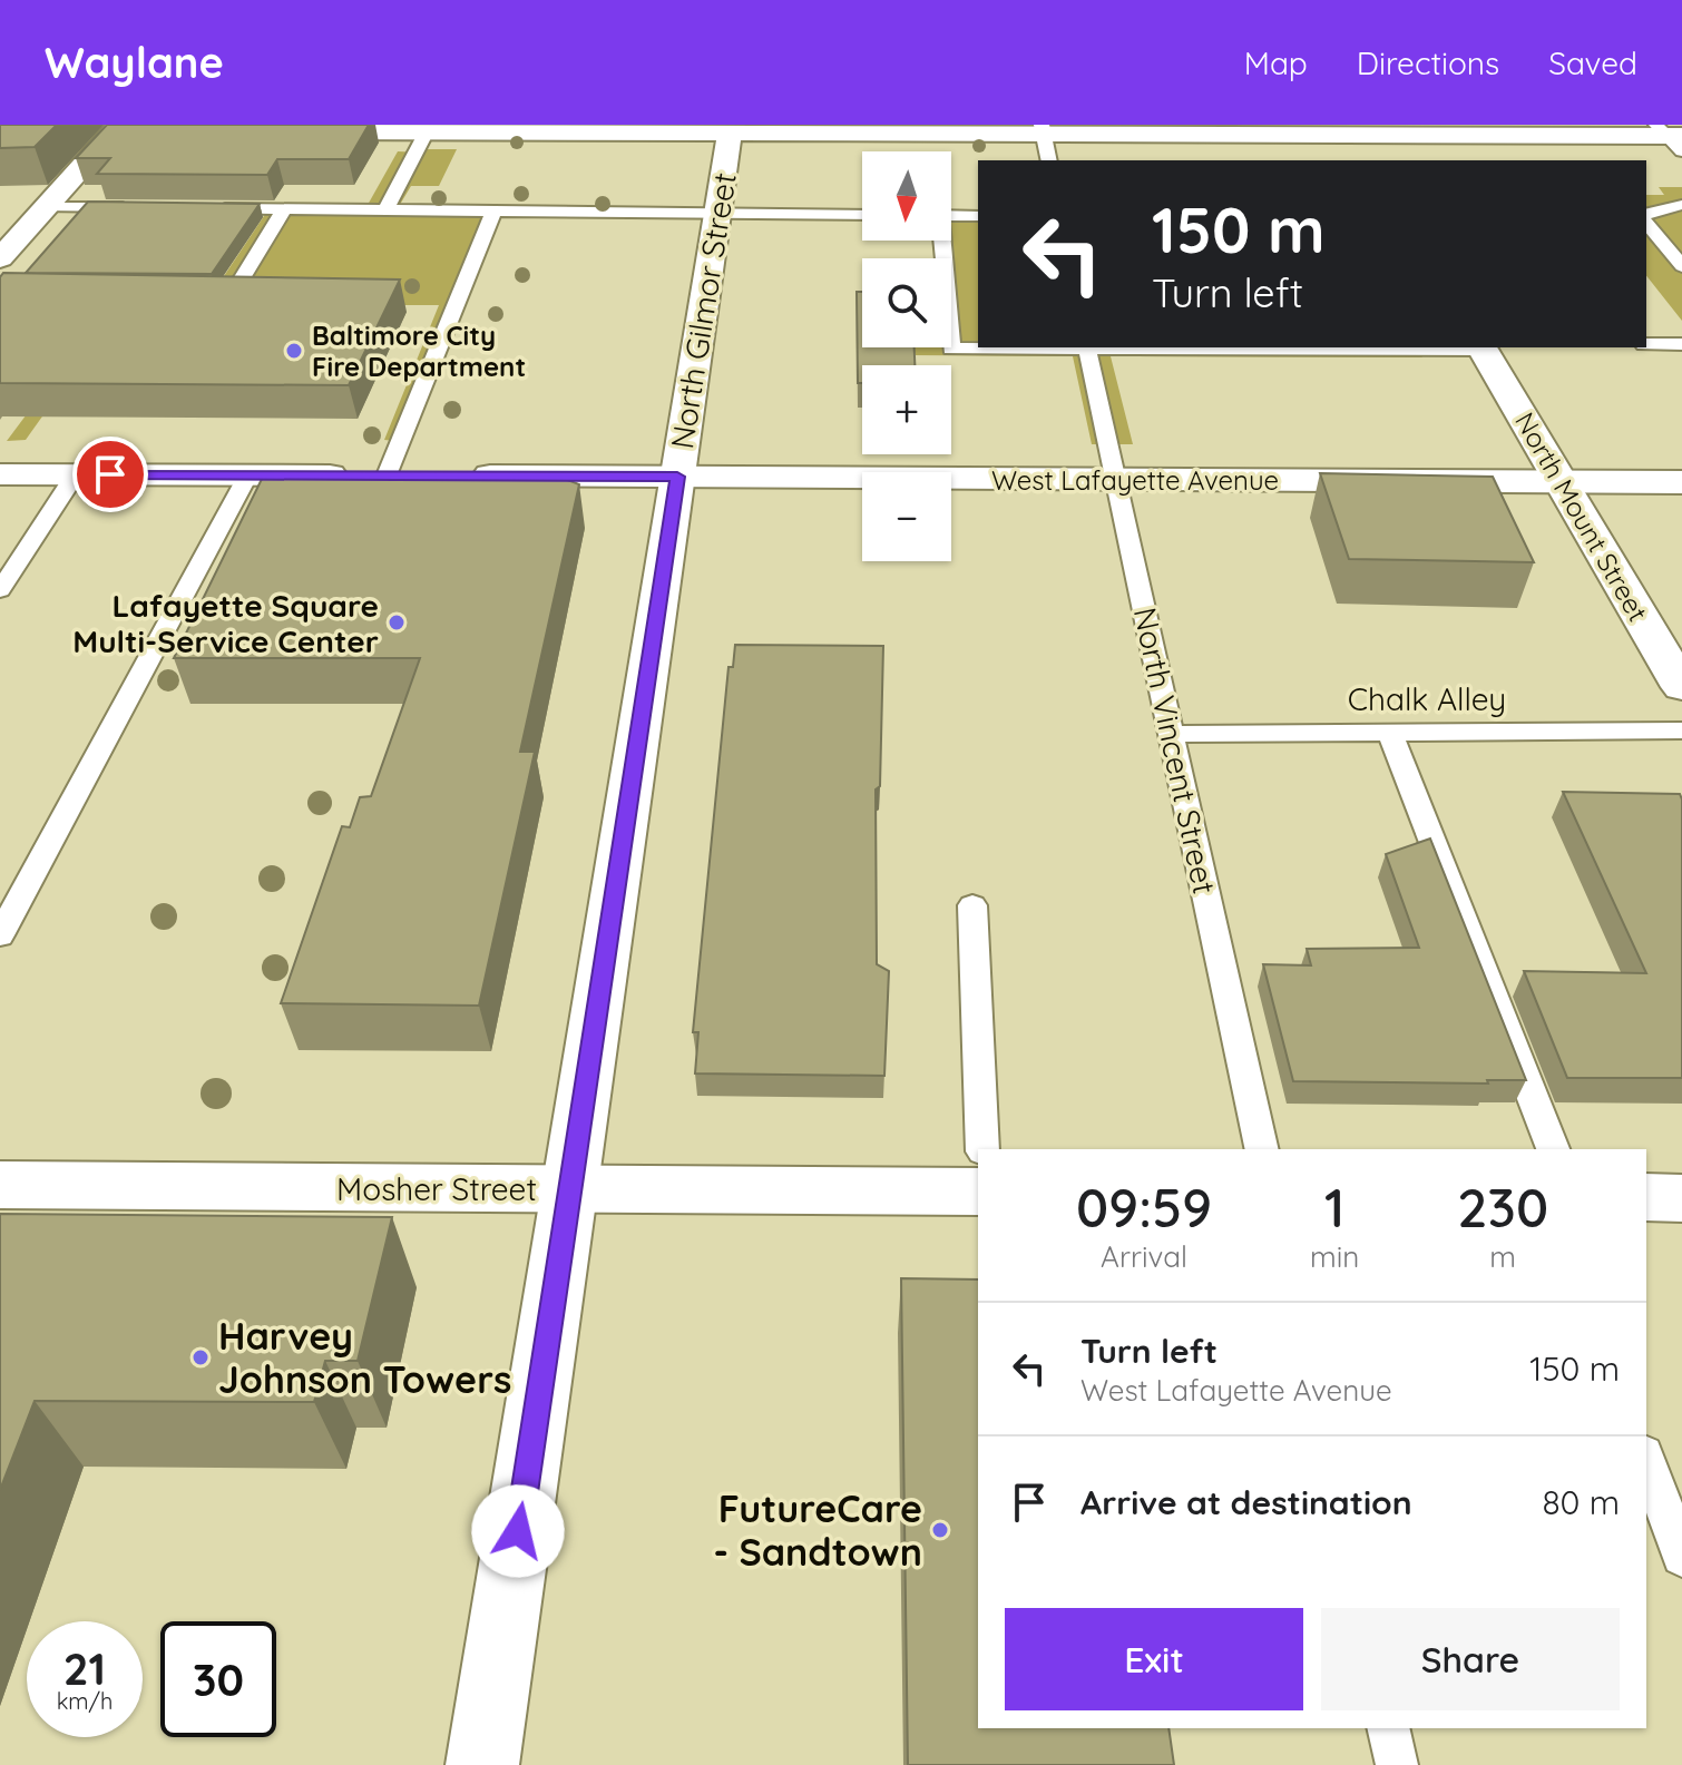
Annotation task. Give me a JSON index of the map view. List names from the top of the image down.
{
  "streets": {
    "street": [
      "North Gilmor Street",
      "West Lafayette Avenue",
      "North Mount Street",
      "Mosher Street"
    ],
    "lane": ["Chalk Alley", "North Vincent Street"]
  },
  "crossings": [
    ["North Gilmor Street", "West Lafayette Avenue"],
    ["North Gilmor Street", "Mosher Street"],
    ["West Lafayette Avenue", "North Mount Street"],
    ["West Lafayette Avenue", "North Vincent Street"],
    ["Chalk Alley", "North Vincent Street"]
  ],
  "places": [
    "Baltimore City Fire Department",
    "Lafayette Square Multi-Service Center",
    "Harvey Johnson Towers",
    "FutureCare - Sandtown"
  ],
  "north": "bottom",
  "page": {
    "header": "Waylane",
    "nav": ["Map", "Directions", "Saved"],
    "map_buttons": ["+", "−"],
    "turn": ["150 m", "Turn left"],
    "eta": [
      "09:59",
      "Arrival",
      "1",
      "min",
      "230",
      "m"
    ],
    "list": [
      {
        "name": "Turn left",
        "note": "West Lafayette Avenue",
        "value": "150 m"
      },
      {
        "name": "Arrive at destination",
        "value": "80 m"
      }
    ],
    "buttons": ["Exit", "Share"],
    "speed": "21 km/h",
    "limit": "30"
  }
}
